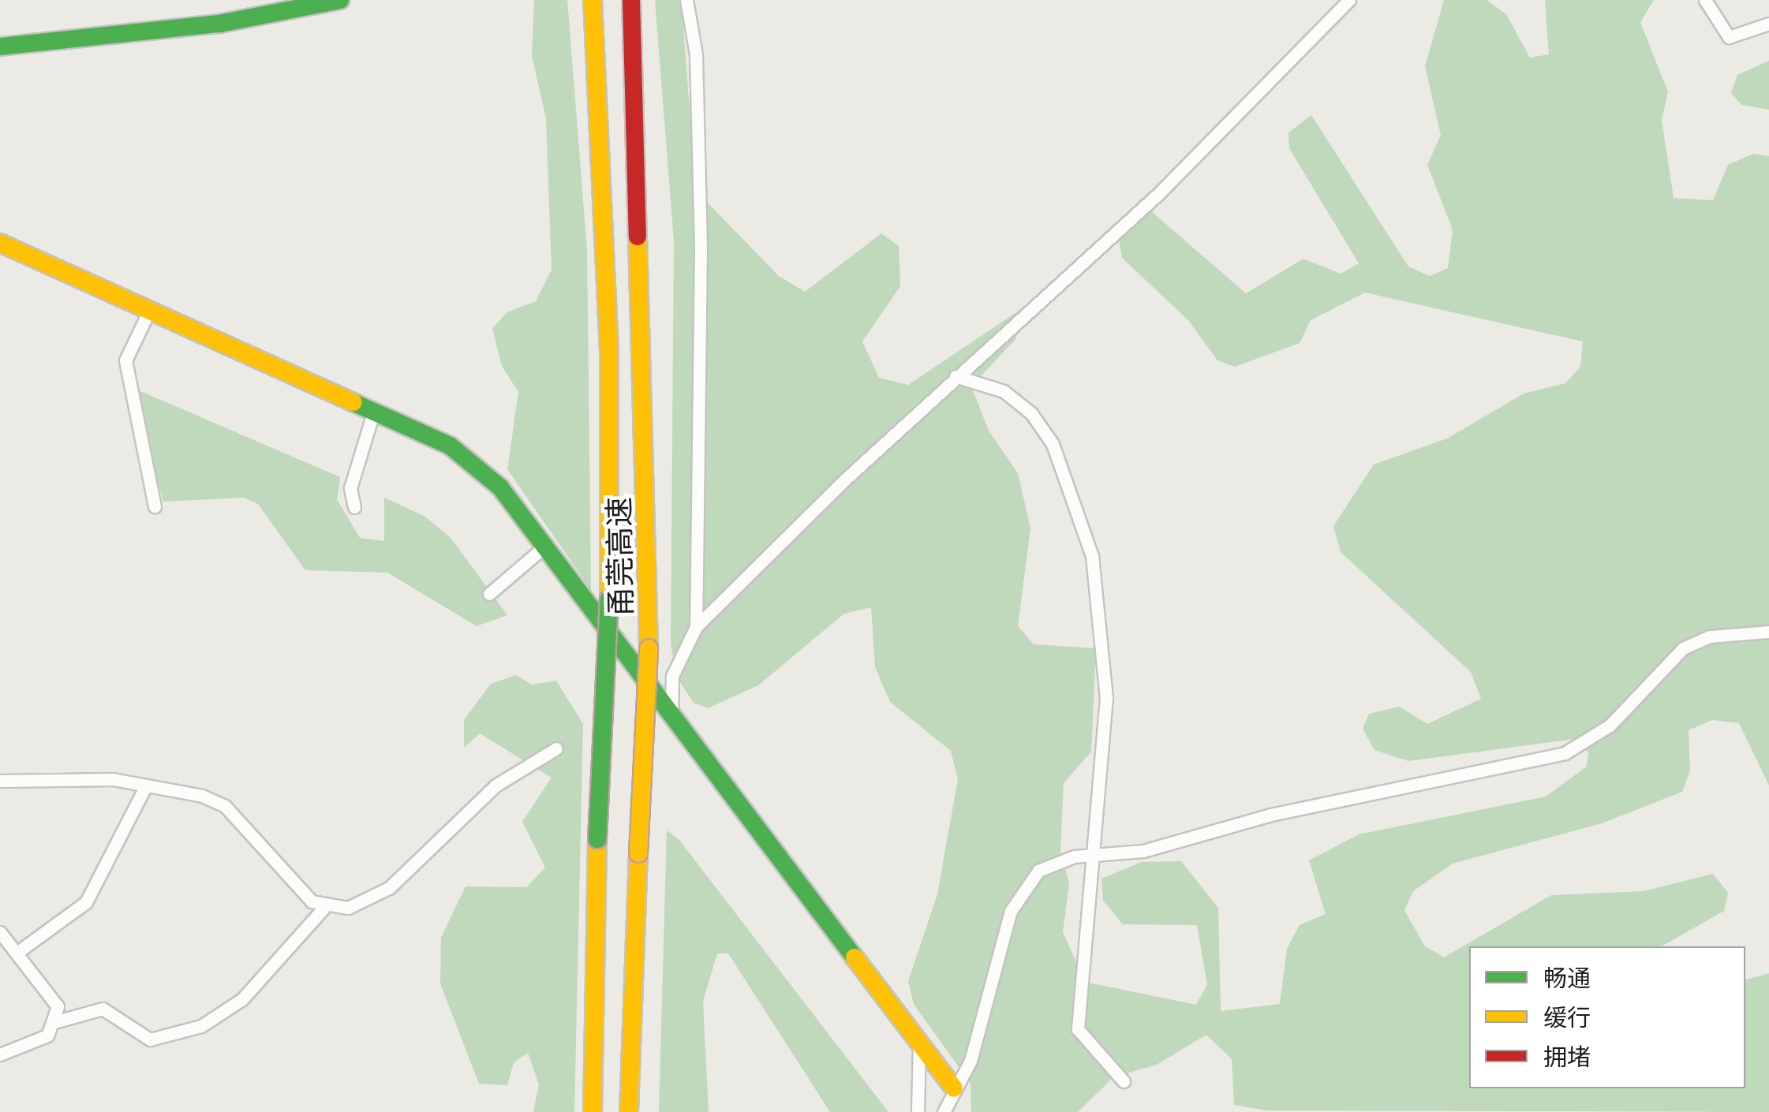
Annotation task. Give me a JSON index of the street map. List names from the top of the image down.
{
  "streets": {
    "main road": ["甬莞高速"]
  },
  "legend": ["畅通", "缓行", "拥堵"]
}
